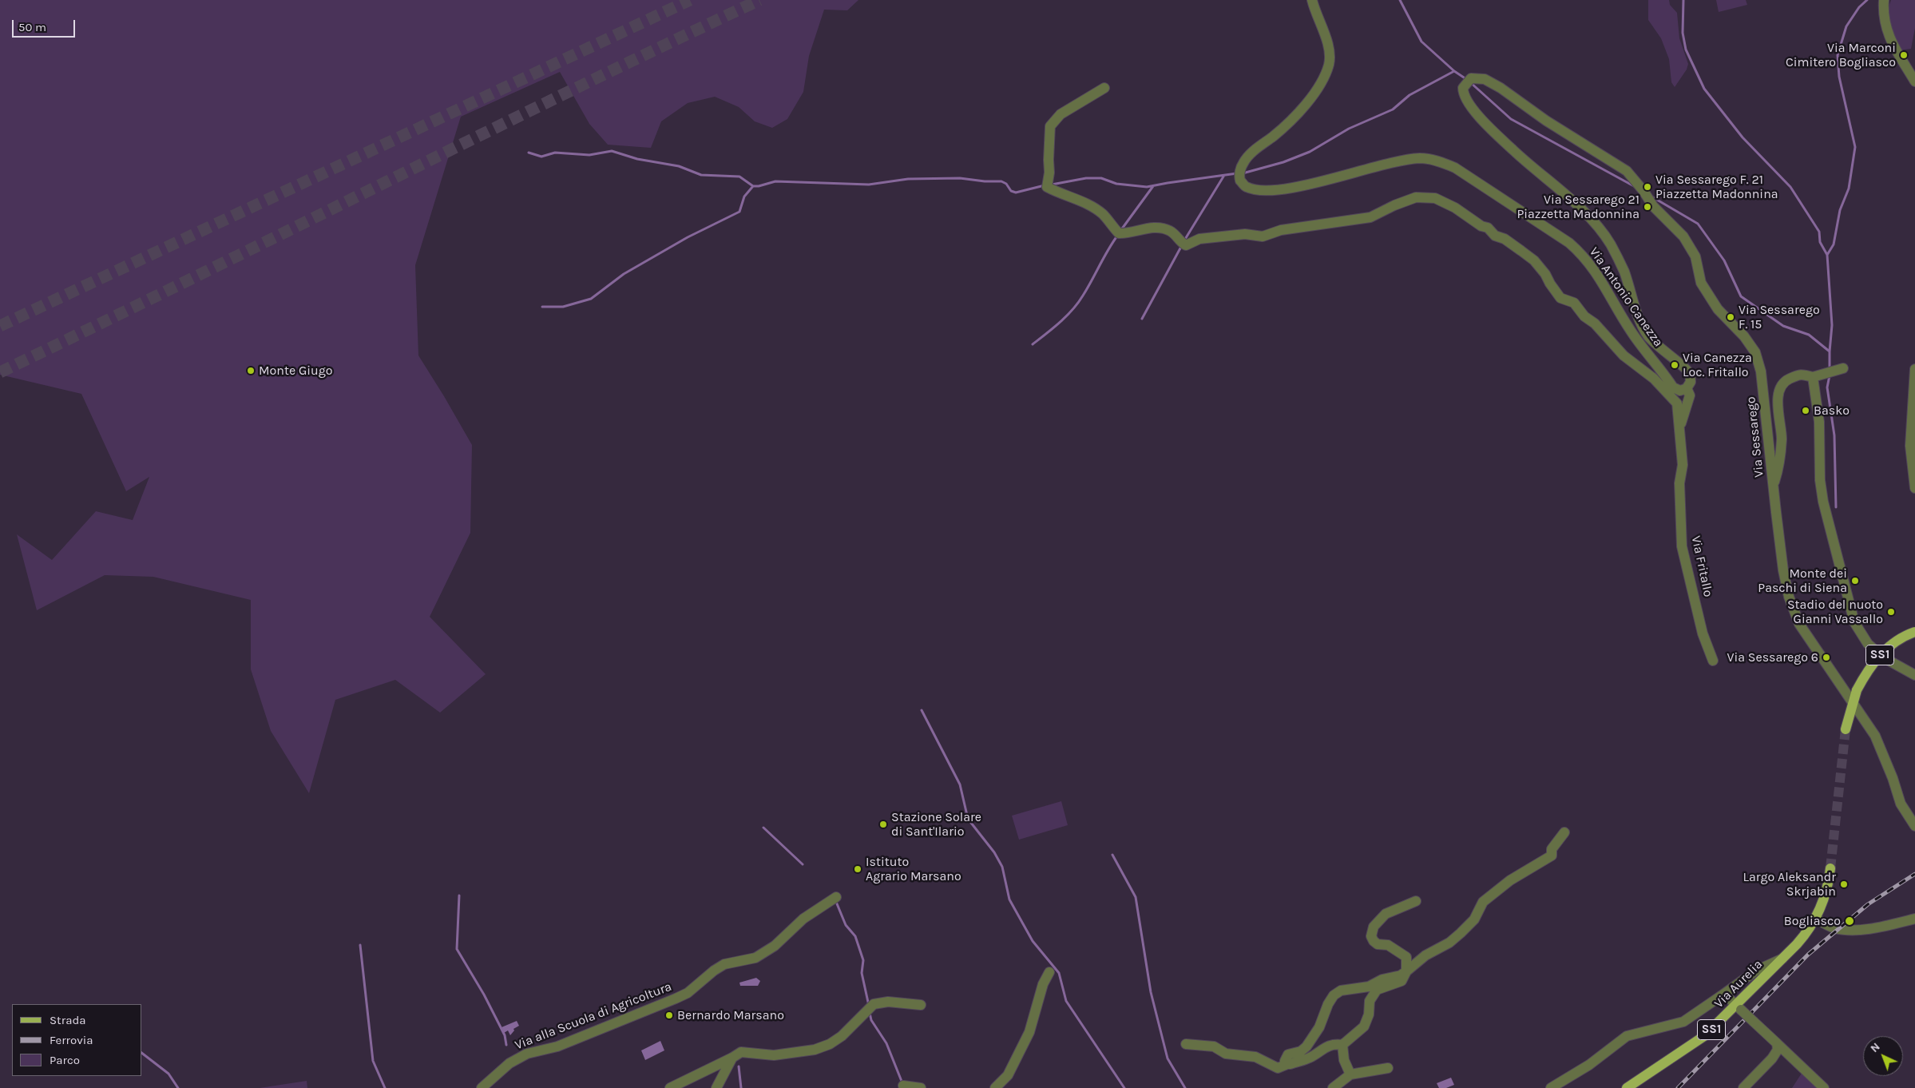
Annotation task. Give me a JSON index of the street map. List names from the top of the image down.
{
  "streets": {
    "main road": ["SS1", "Via Aurelia"],
    "street": [
      "Via Antonio Canezza",
      "Via Sessarego",
      "Via Fritallo",
      "Via alla Scuola di Agricoltura"
    ]
  },
  "crossings": [
    ["Via Antonio Canezza", "Via Sessarego"],
    ["Via Sessarego", "SS1"]
  ],
  "places": [
    "Via Marconi Cimitero Bogliasco",
    "Via Sessarego F. 21 Piazzetta Madonnina",
    "Via Sessarego 21 Piazzetta Madonnina",
    "Via Sessarego F. 15",
    "Via Canezza Loc. Fritallo",
    "Monte Giugo",
    "Basko",
    "Monte dei Paschi di Siena",
    "Stadio del nuoto Gianni Vassallo",
    "Via Sessarego 6",
    "Stazione Solare di Sant'Ilario",
    "Istituto Agrario Marsano",
    "Largo Aleksandr Skrjabin",
    "Bogliasco",
    "Bernardo Marsano"
  ],
  "legend": ["Strada", "Ferrovia", "Parco"],
  "scale_bar": "50 m",
  "north": "top left"
}
